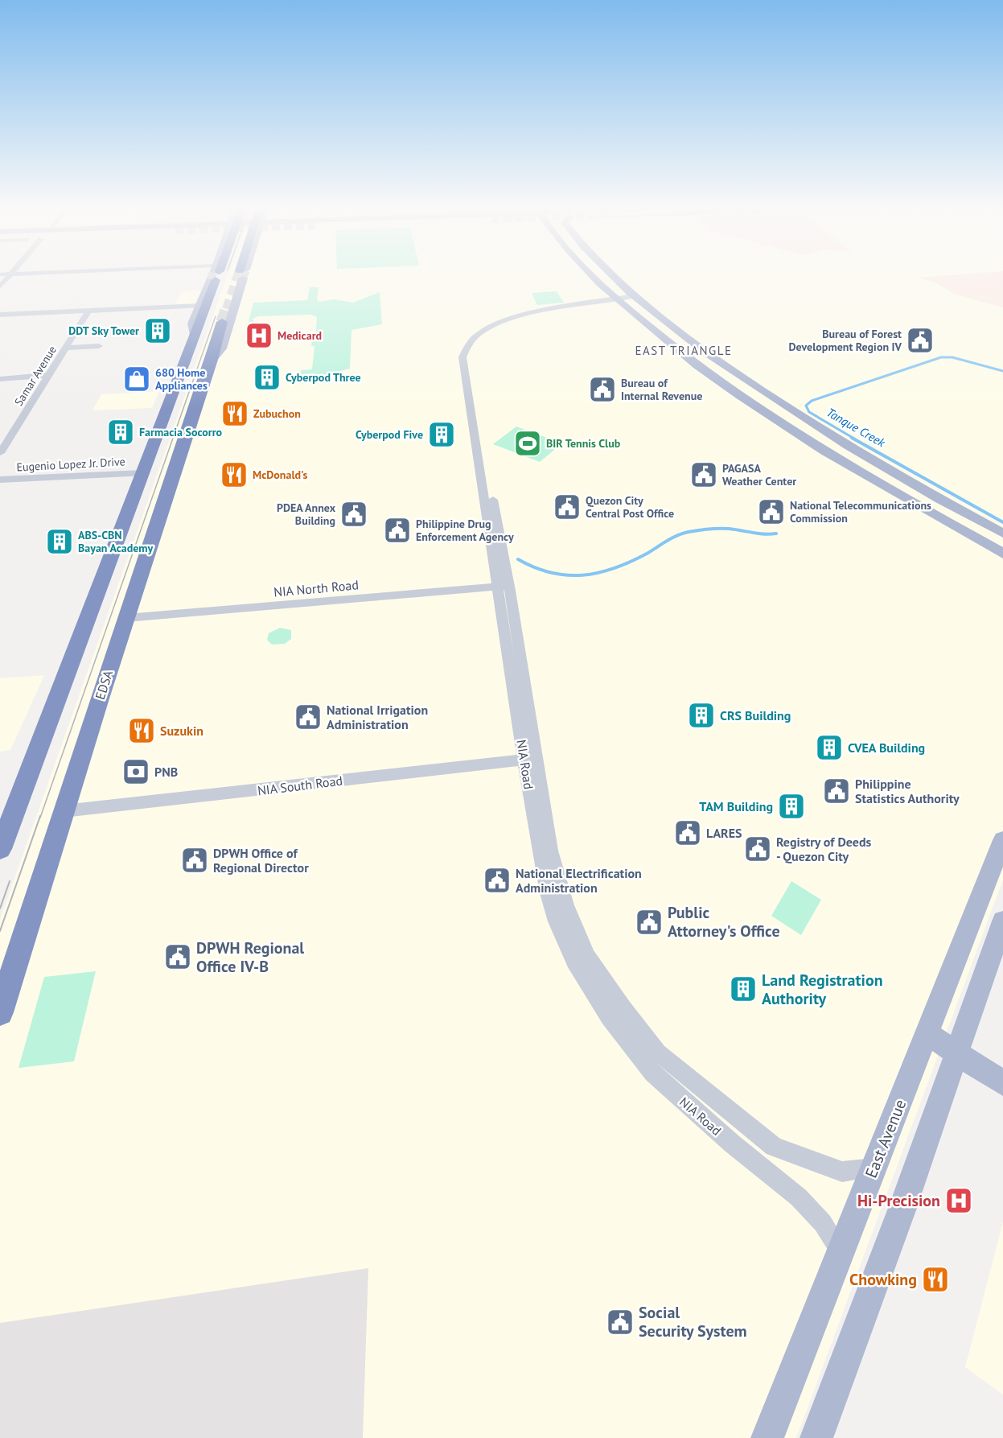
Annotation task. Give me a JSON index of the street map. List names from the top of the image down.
{
  "streets": {
    "highway": ["EDSA"],
    "main road": ["East Avenue"],
    "street": [
      "Samar Avenue",
      "Eugenio Lopez Jr. Drive",
      "NIA North Road",
      "NIA Road",
      "NIA South Road"
    ]
  },
  "crossings": [
    ["NIA North Road", "EDSA"],
    ["NIA North Road", "NIA Road"],
    ["EDSA", "NIA South Road"],
    ["NIA Road", "NIA South Road"],
    ["NIA Road", "East Avenue"]
  ],
  "districts": ["EAST TRIANGLE"],
  "water": ["Tanque Creek"],
  "places": {
    "building": [
      "DDT Sky Tower",
      "Cyberpod Three",
      "Farmacia Socorro",
      "Cyberpod Five",
      "ABS-CBN Bayan Academy",
      "CRS Building",
      "CVEA Building",
      "TAM Building",
      "Land Registration Authority"
    ],
    "hospital": ["Medicard", "Hi-Precision"],
    "public building": [
      "Bureau of Forest Development Region IV",
      "Bureau of Internal Revenue",
      "PAGASA Weather Center",
      "Quezon City Central Post Office",
      "National Telecommunications Commission",
      "PDEA Annex Building",
      "Philippine Drug Enforcement Agency",
      "National Irrigation Administration",
      "Philippine Statistics Authority",
      "LARES",
      "Registry of Deeds - Quezon City",
      "DPWH Office of Regional Director",
      "National Electrification Administration",
      "Public Attorney's Office",
      "DPWH Regional Office IV-B",
      "Social Security System"
    ],
    "shop": ["680 Home Appliances"],
    "restaurant": [
      "Zubuchon",
      "McDonald's",
      "Suzukin",
      "Chowking"
    ],
    "sports": ["BIR Tennis Club"],
    "bank": ["PNB"]
  }
}
